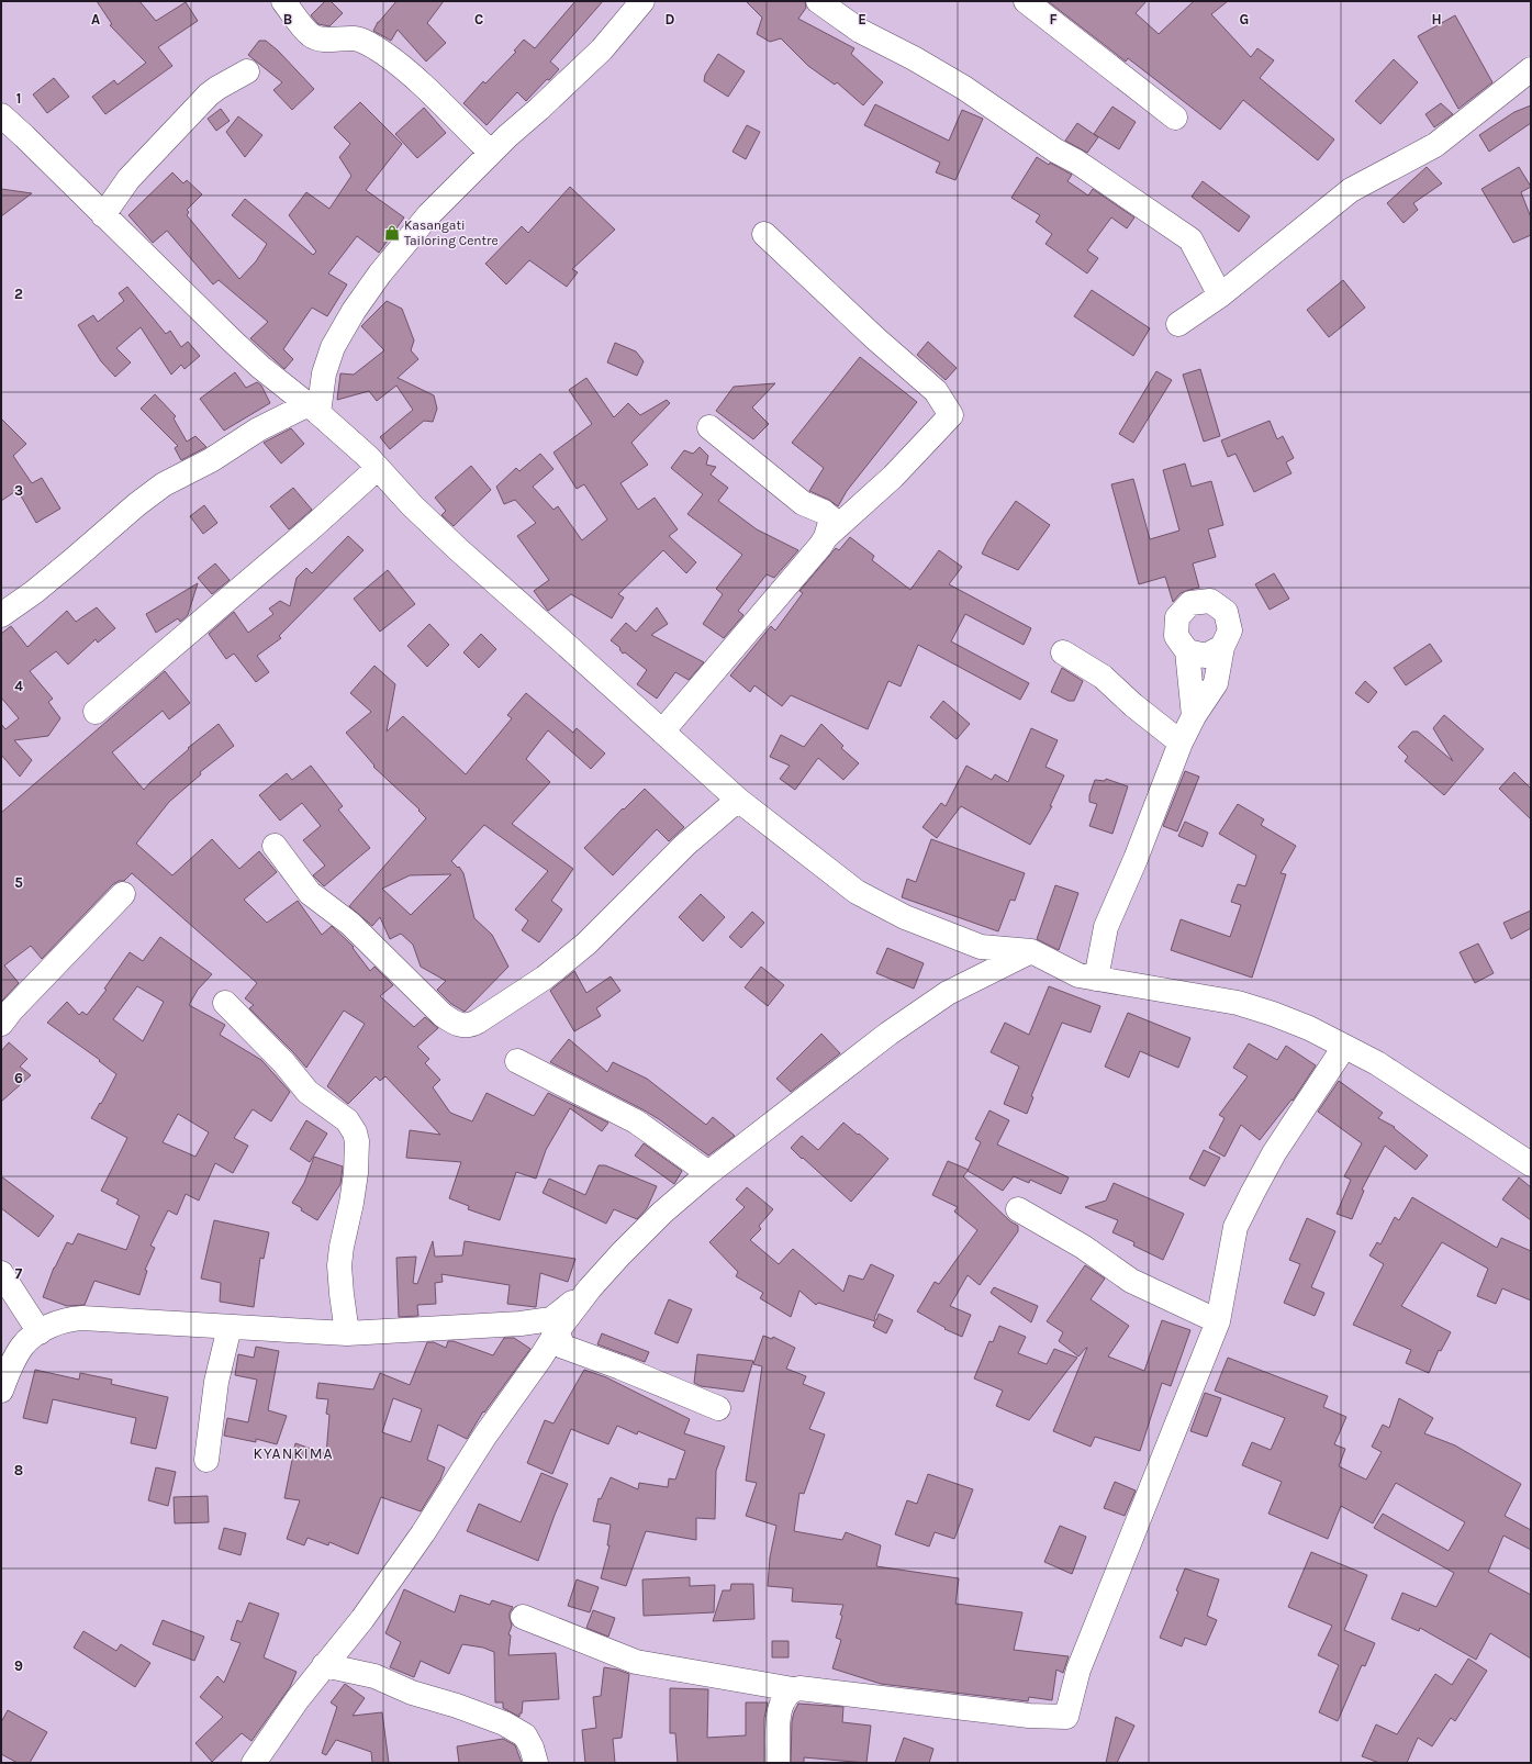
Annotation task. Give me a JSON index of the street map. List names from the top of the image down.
{
  "districts": ["KYANKIMA"],
  "places": {
    "shop": ["Kasangati Tailoring Centre"]
  },
  "grid": {
    "columns": [
      "A",
      "B",
      "C",
      "D",
      "E",
      "F",
      "G",
      "H"
    ],
    "rows": [
      "1",
      "2",
      "3",
      "4",
      "5",
      "6",
      "7",
      "8",
      "9"
    ]
  }
}
